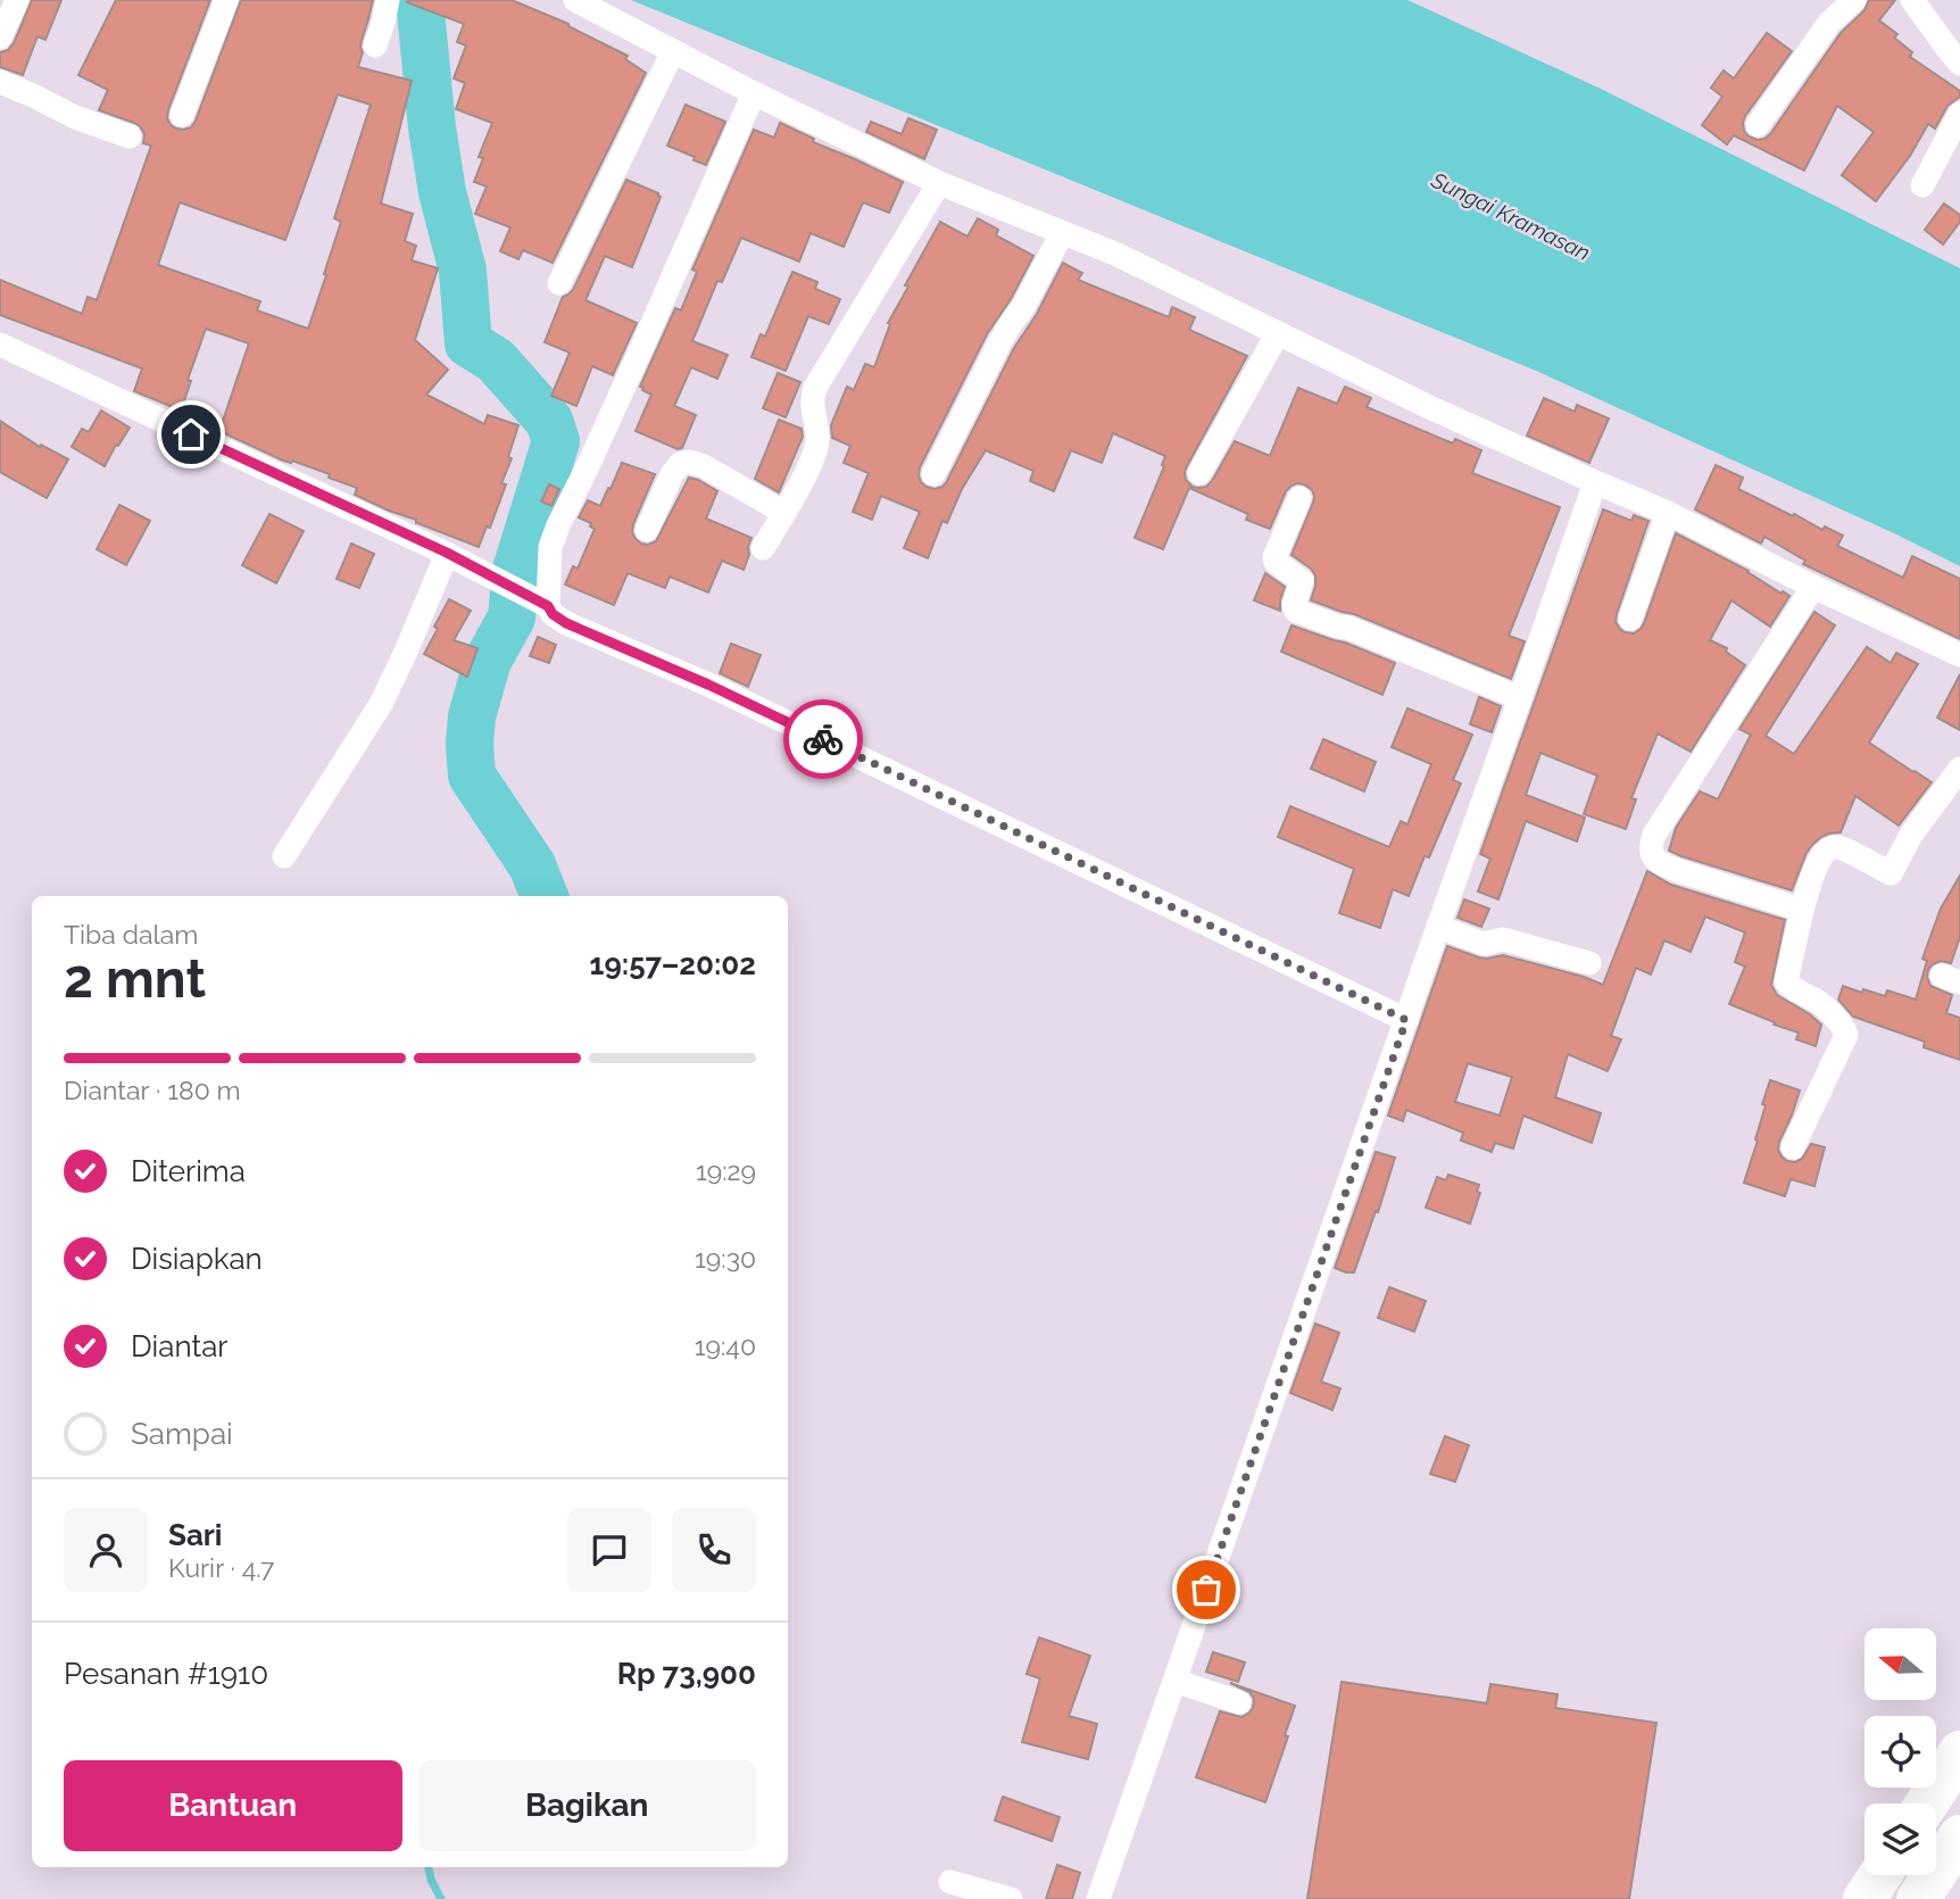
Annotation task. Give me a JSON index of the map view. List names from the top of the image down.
{
  "water": ["Sungai Kramasan"],
  "north": "left",
  "page": {
    "heading": ["2 mnt", "Tiba dalam", "19:57–20:02"],
    "panel": [
      "Sari",
      "Kurir · 4.7",
      "Pesanan #1910",
      "Rp 73,900"
    ],
    "bar": "Diantar · 180 m",
    "list": [
      ["Diterima", "19:29"],
      ["Disiapkan", "19:30"],
      ["Diantar", "19:40"],
      "Sampai"
    ],
    "buttons": ["Bantuan", "Bagikan"]
  }
}
